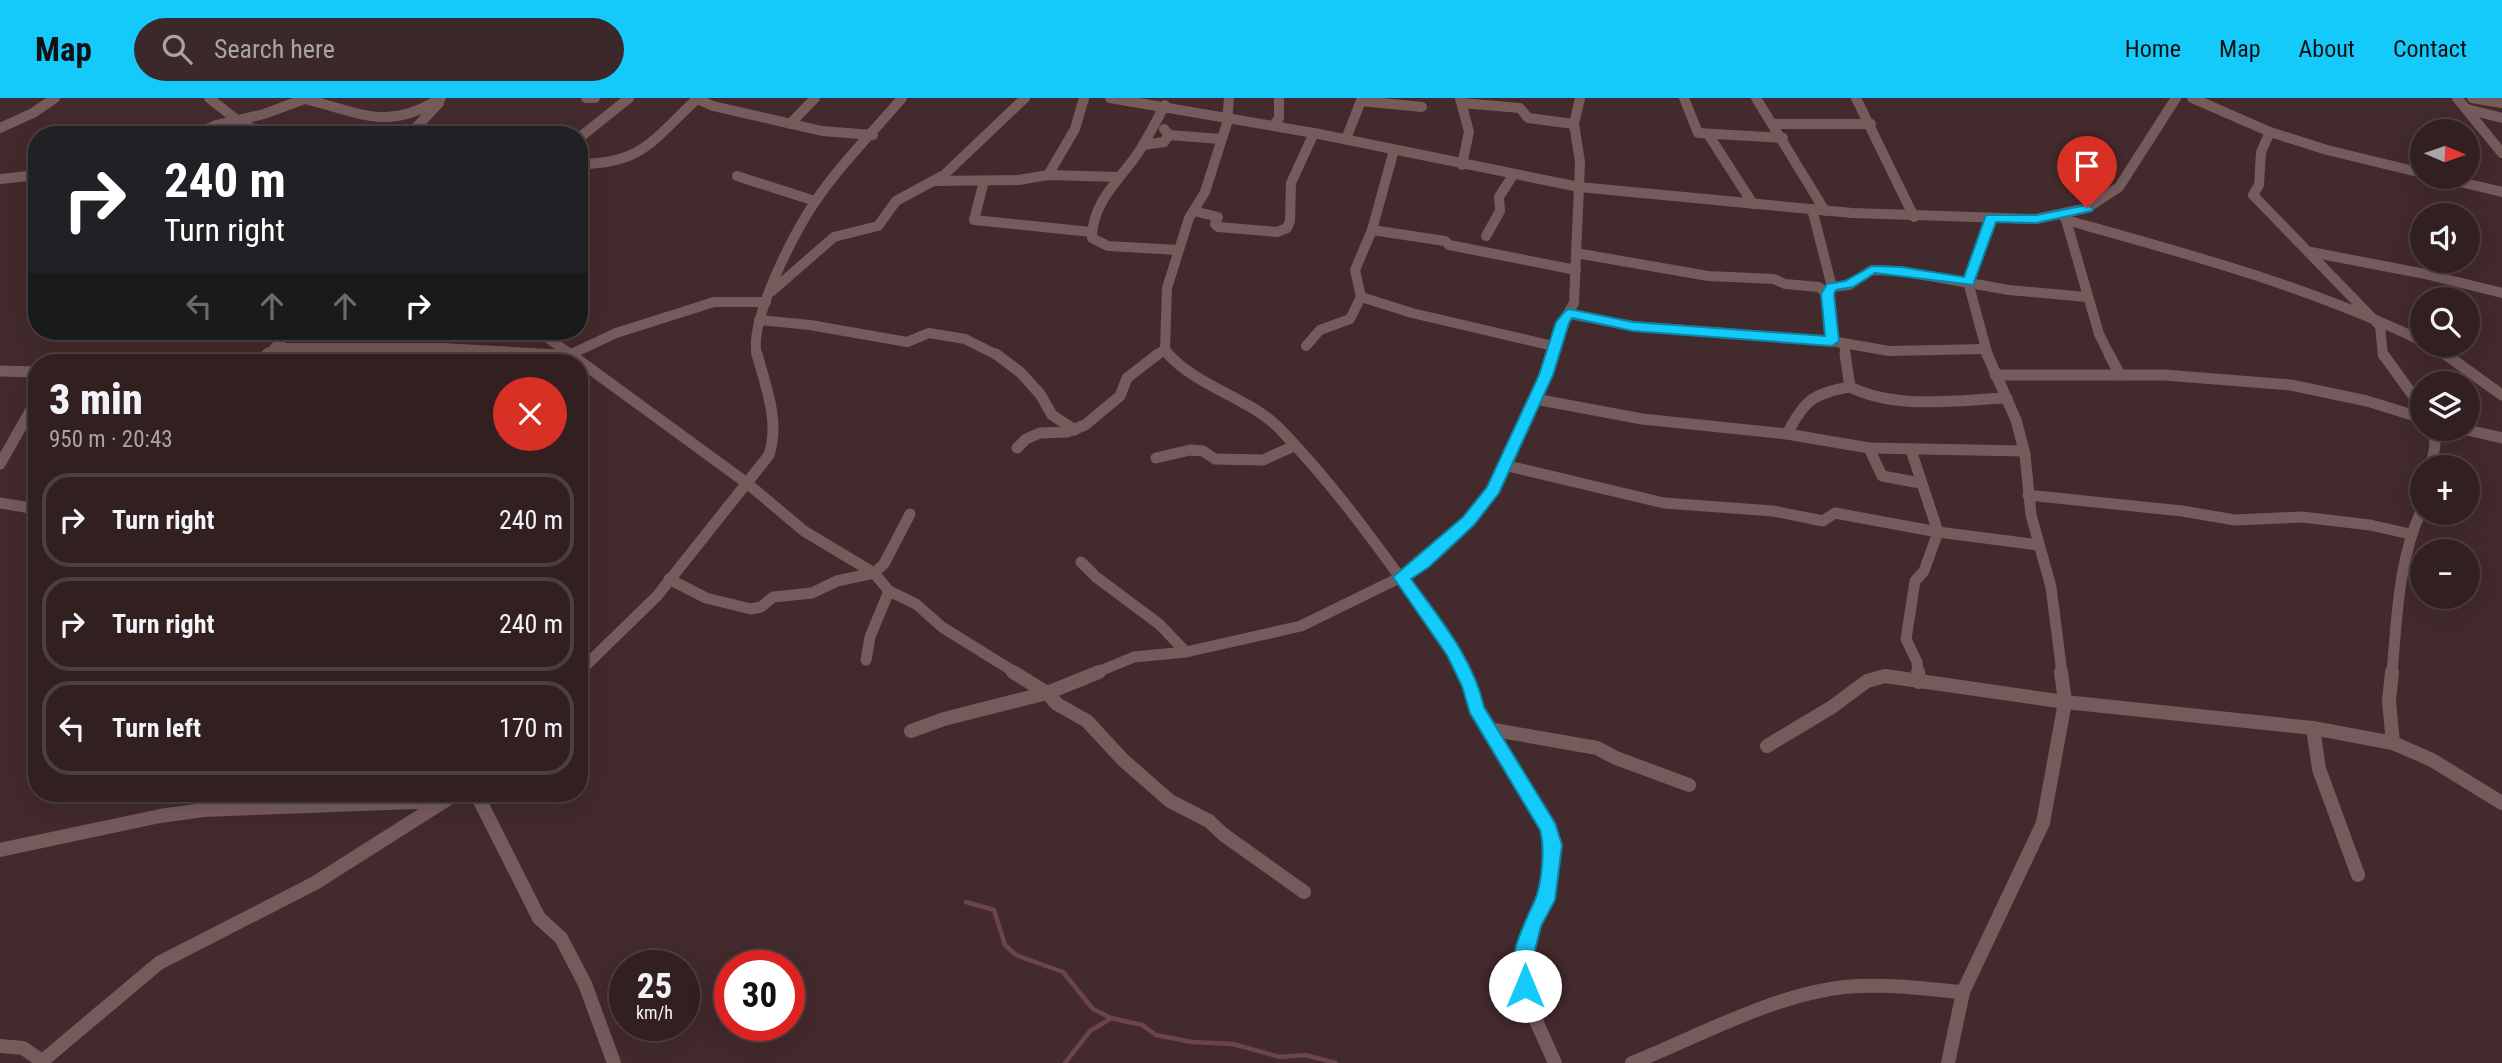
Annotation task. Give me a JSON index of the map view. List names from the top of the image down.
{
  "north": "right",
  "page": {
    "header": "Map",
    "search": "Search here",
    "nav": [
      "Home",
      "Map",
      "About",
      "Contact"
    ],
    "map_buttons": ["+", "−"],
    "turn": ["240 m", "Turn right"],
    "heading": ["3 min", "950 m · 20:43"],
    "list": [
      {
        "name": "Turn right",
        "value": "240 m"
      },
      {
        "name": "Turn right",
        "value": "240 m"
      },
      {
        "name": "Turn left",
        "value": "170 m"
      }
    ],
    "speed": "25 km/h",
    "limit": "30"
  }
}
